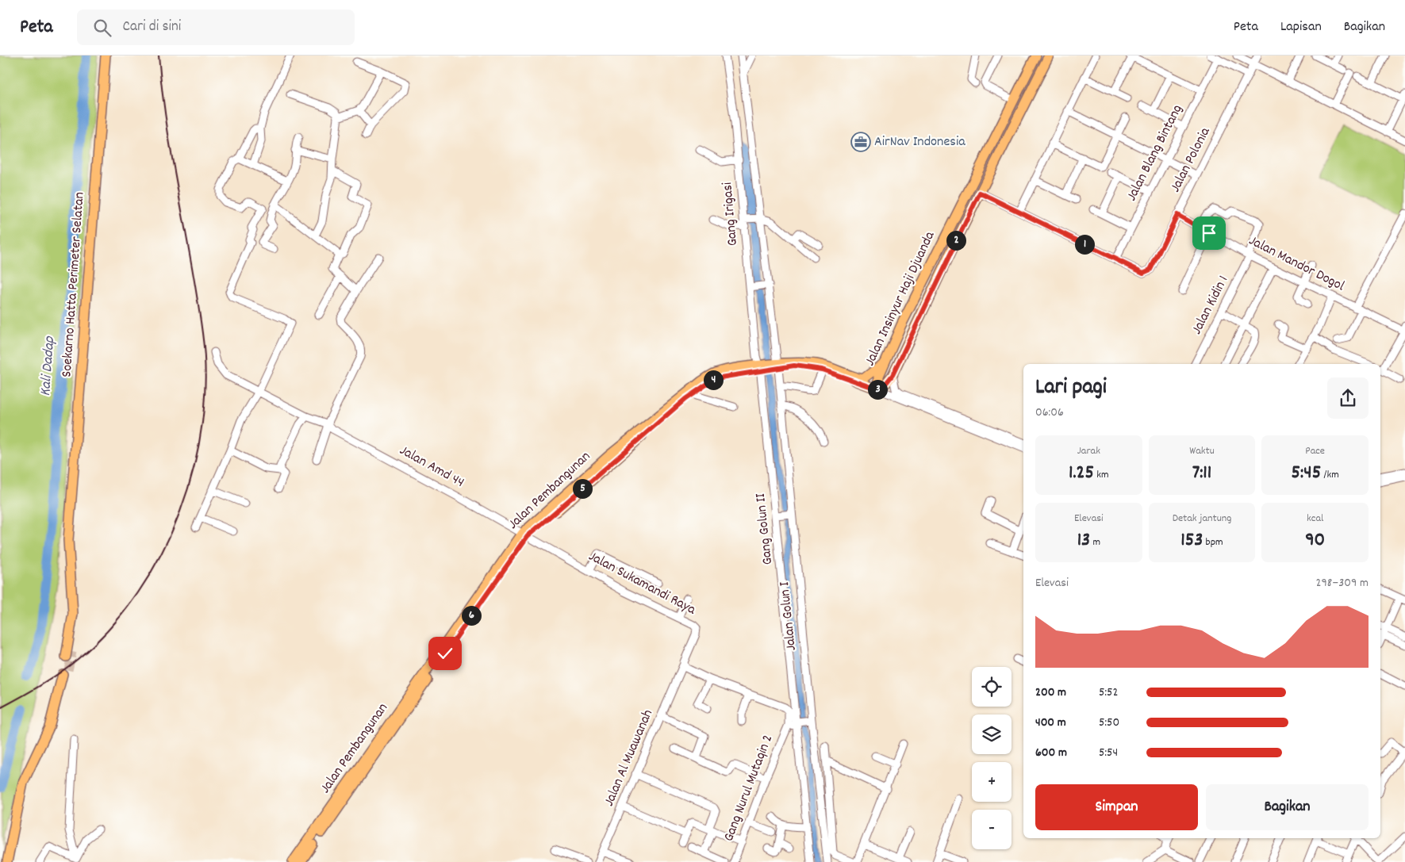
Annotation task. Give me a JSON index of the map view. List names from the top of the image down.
{
  "streets": {
    "main road": ["Soekarno Hatta Perimeter Selatan", "Jalan Insinyur Haji Djuanda", "Jalan Pembangunan"],
    "street": [
      "Jalan Blang Bintang",
      "Jalan Polonia",
      "Gang Irigasi",
      "Jalan Mandor Dogol",
      "Jalan Kidin 1",
      "Jalan Amd 44",
      "Gang Golun II",
      "Jalan Sukamandi Raya",
      "Jalan Golun I",
      "Jalan Al Muawanah",
      "Gang Nurul Mutaqin 2"
    ]
  },
  "crossings": [
    ["Jalan Blang Bintang", "Jalan Polonia"],
    ["Jalan Polonia", "Jalan Mandor Dogol"],
    ["Gang Irigasi", "Jalan Pembangunan"],
    ["Gang Irigasi", "Gang Golun II"],
    ["Gang Irigasi", "Jalan Golun I"],
    ["Jalan Mandor Dogol", "Jalan Kidin 1"],
    ["Jalan Insinyur Haji Djuanda", "Jalan Pembangunan"],
    ["Jalan Amd 44", "Jalan Pembangunan"],
    ["Jalan Amd 44", "Jalan Sukamandi Raya"],
    ["Jalan Pembangunan", "Gang Golun II"],
    ["Jalan Pembangunan", "Jalan Sukamandi Raya"],
    ["Jalan Pembangunan", "Jalan Golun I"],
    ["Jalan Sukamandi Raya", "Jalan Al Muawanah"]
  ],
  "water": ["Kali Dadap"],
  "places": {
    "office": ["AirNav Indonesia"]
  },
  "page": {
    "header": "Peta",
    "search": "Cari di sini",
    "nav": ["Peta", "Lapisan", "Bagikan"],
    "pins": [
      "2",
      "1",
      "4",
      "3",
      "5",
      "6"
    ],
    "heading": ["Lari pagi", "06:06"],
    "stats": [
      ["Jarak", "1.25 km"],
      ["Waktu", "7:11"],
      ["Pace", "5:45 /km"],
      ["Elevasi", "13 m"],
      ["Detak jantung", "153 bpm"],
      ["kcal", "90"]
    ],
    "chart": ["Elevasi", "298–309 m"],
    "map_buttons": ["+", "−"],
    "list": [
      {
        "name": "200 m",
        "note": "5:52"
      },
      {
        "name": "400 m",
        "note": "5:50"
      },
      {
        "name": "600 m",
        "note": "5:54"
      }
    ],
    "buttons": ["Simpan", "Bagikan"]
  }
}
